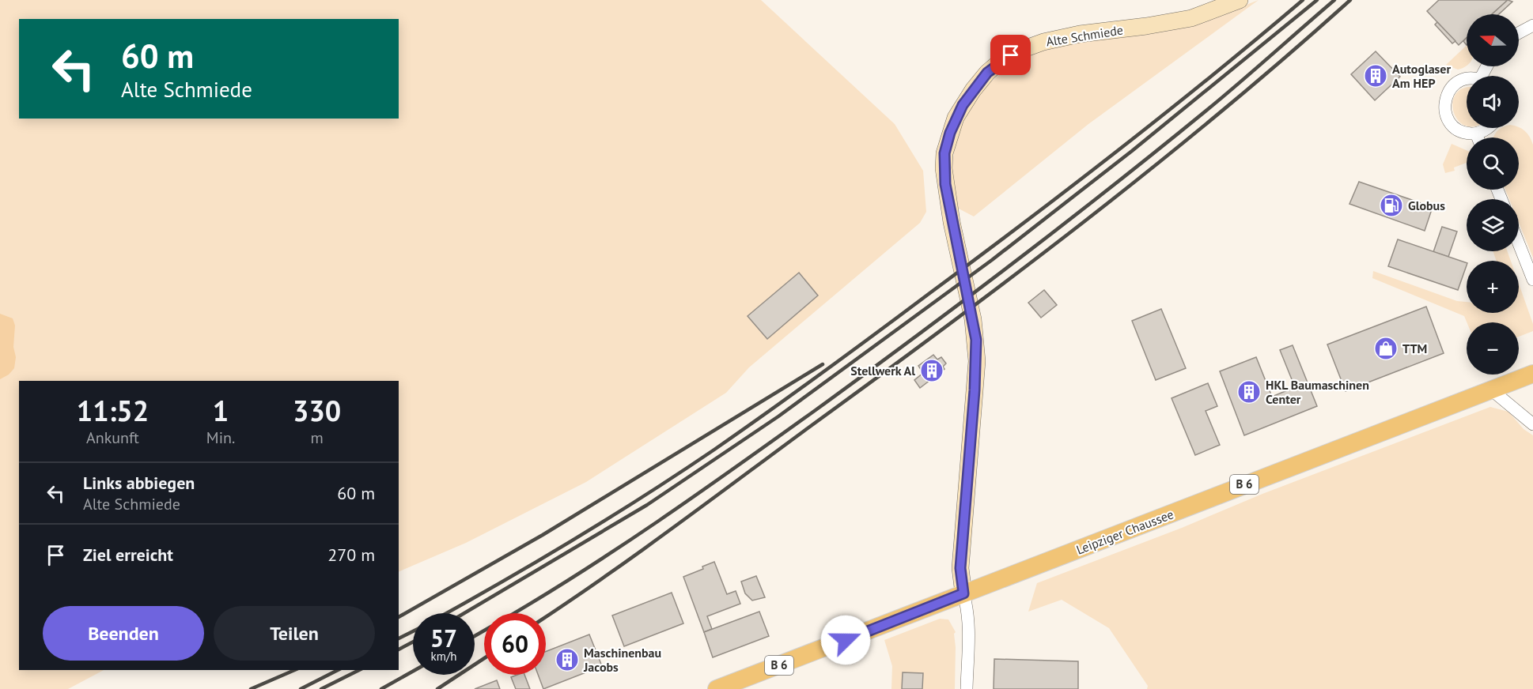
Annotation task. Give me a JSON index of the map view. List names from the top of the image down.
{
  "streets": {
    "main road": ["B 6", "Leipziger Chaussee"],
    "street": ["Alte Schmiede"]
  },
  "crossings": [
    ["Alte Schmiede", "Leipziger Chaussee"]
  ],
  "places": {
    "building": [
      "Autoglaser Am HEP",
      "Stellwerk Al",
      "HKL Baumaschinen Center",
      "Maschinenbau Jacobs"
    ],
    "fuel station": ["Globus"],
    "shop": ["TTM"]
  },
  "north": "left",
  "page": {
    "map_buttons": ["+", "−"],
    "turn": ["60 m", "Alte Schmiede"],
    "eta": [
      "11:52",
      "Ankunft",
      "1",
      "Min.",
      "330",
      "m"
    ],
    "list": [
      {
        "name": "Links abbiegen",
        "note": "Alte Schmiede",
        "value": "60 m"
      },
      {
        "name": "Ziel erreicht",
        "value": "270 m"
      }
    ],
    "buttons": ["Beenden", "Teilen"],
    "speed": "57 km/h",
    "limit": "60"
  }
}
